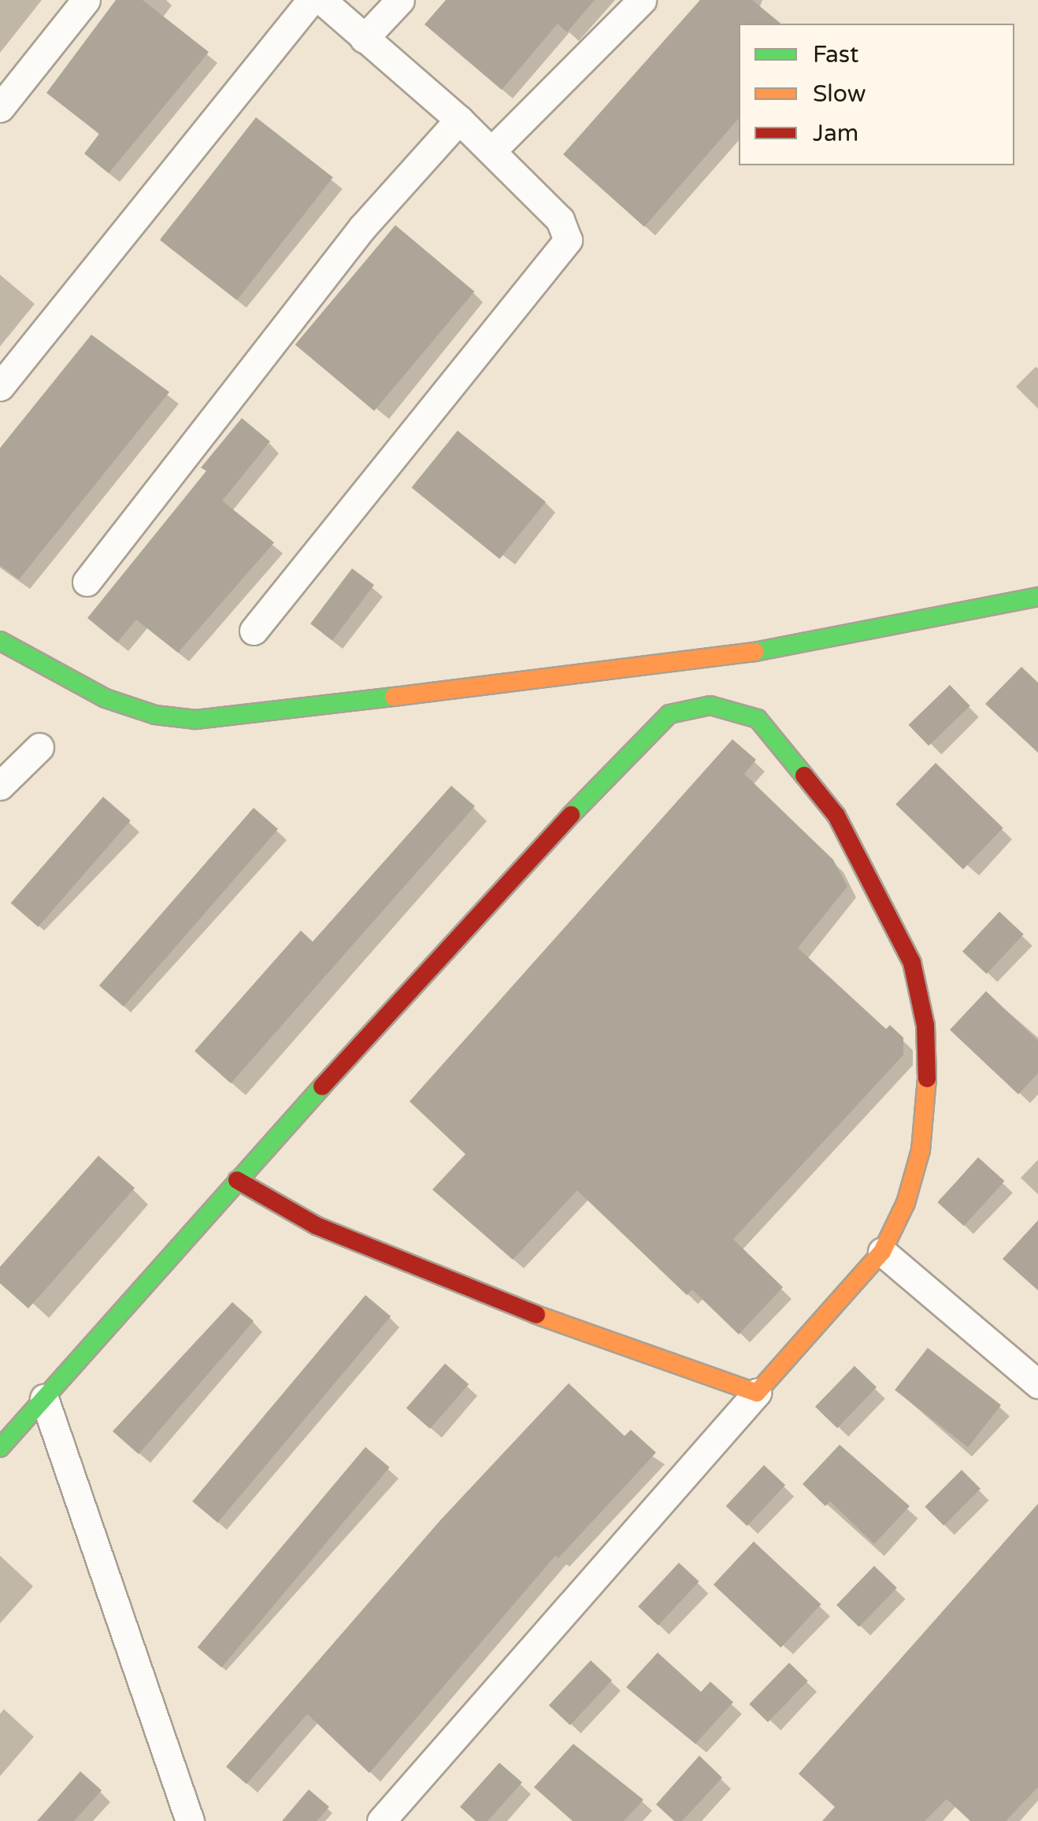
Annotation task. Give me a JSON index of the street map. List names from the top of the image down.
{
  "legend": ["Fast", "Slow", "Jam"]
}
